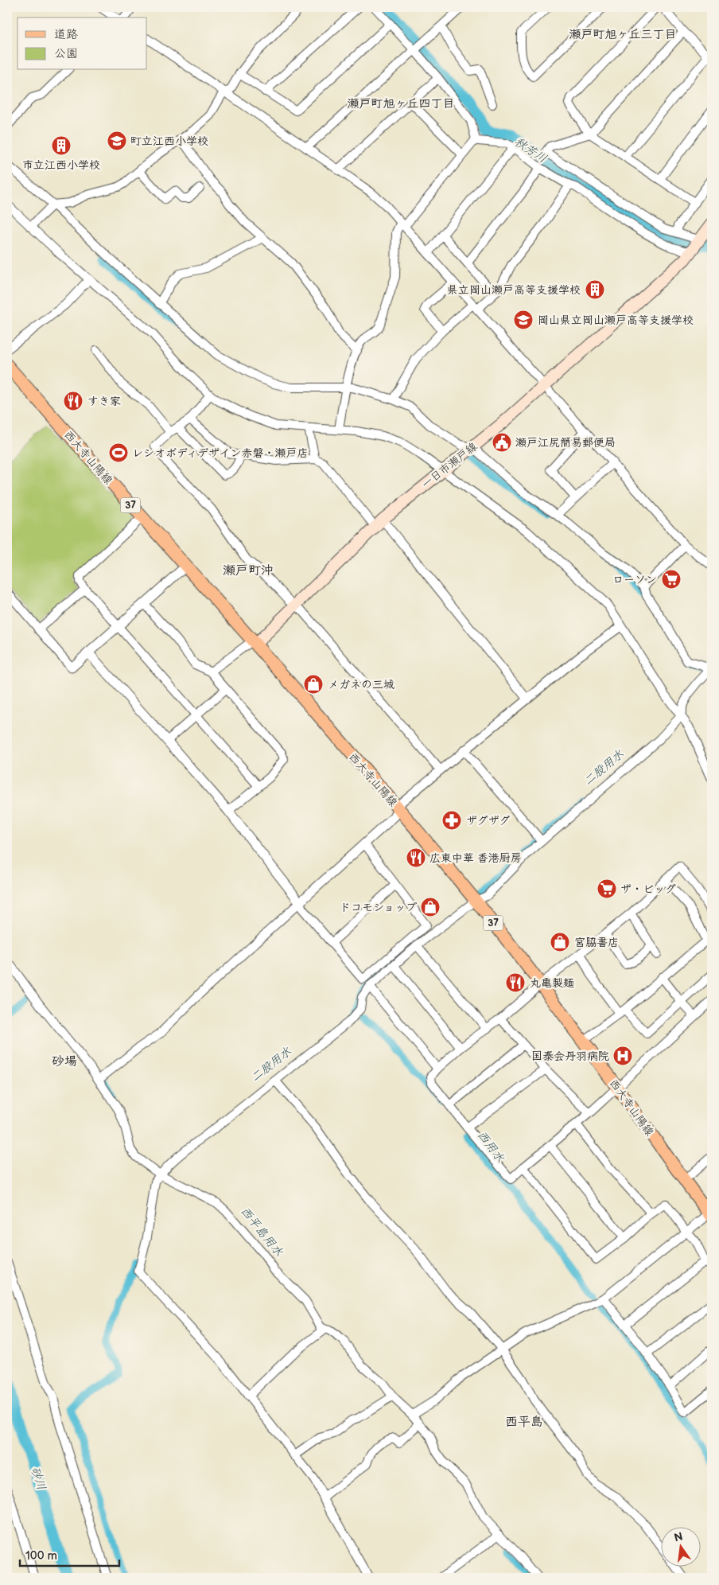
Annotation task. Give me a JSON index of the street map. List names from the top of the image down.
{
  "streets": {
    "main road": ["西大寺山陽線", "一日市瀬戸線", "37"]
  },
  "crossings": [
    ["西大寺山陽線", "一日市瀬戸線"]
  ],
  "districts": [
    "瀬戸町旭ヶ丘三丁目",
    "瀬戸町旭ヶ丘四丁目",
    "瀬戸町沖",
    "砂場",
    "西平島"
  ],
  "water": [
    "秋芳川",
    "二股用水",
    "西用水",
    "西平島用水",
    "砂川"
  ],
  "places": {
    "school or university": ["町立江西小学校", "岡山県立岡山瀬戸高等支援学校"],
    "building": ["市立江西小学校", "県立岡山瀬戸高等支援学校"],
    "restaurant": ["すき家", "広東中華 香港厨房", "丸亀製麺"],
    "public building": ["瀬戸江尻簡易郵便局"],
    "sports": ["レシオボディデザイン赤磐・瀬戸店"],
    "supermarket": ["ローソン", "ザ・ビッグ"],
    "shop": ["メガネの三城", "ドコモショップ", "宮脇書店"],
    "pharmacy": ["ザグザグ"],
    "hospital": ["国泰会丹羽病院"]
  },
  "legend": ["道路", "公園"],
  "scale_bar": "100 m",
  "north": "top"
}
